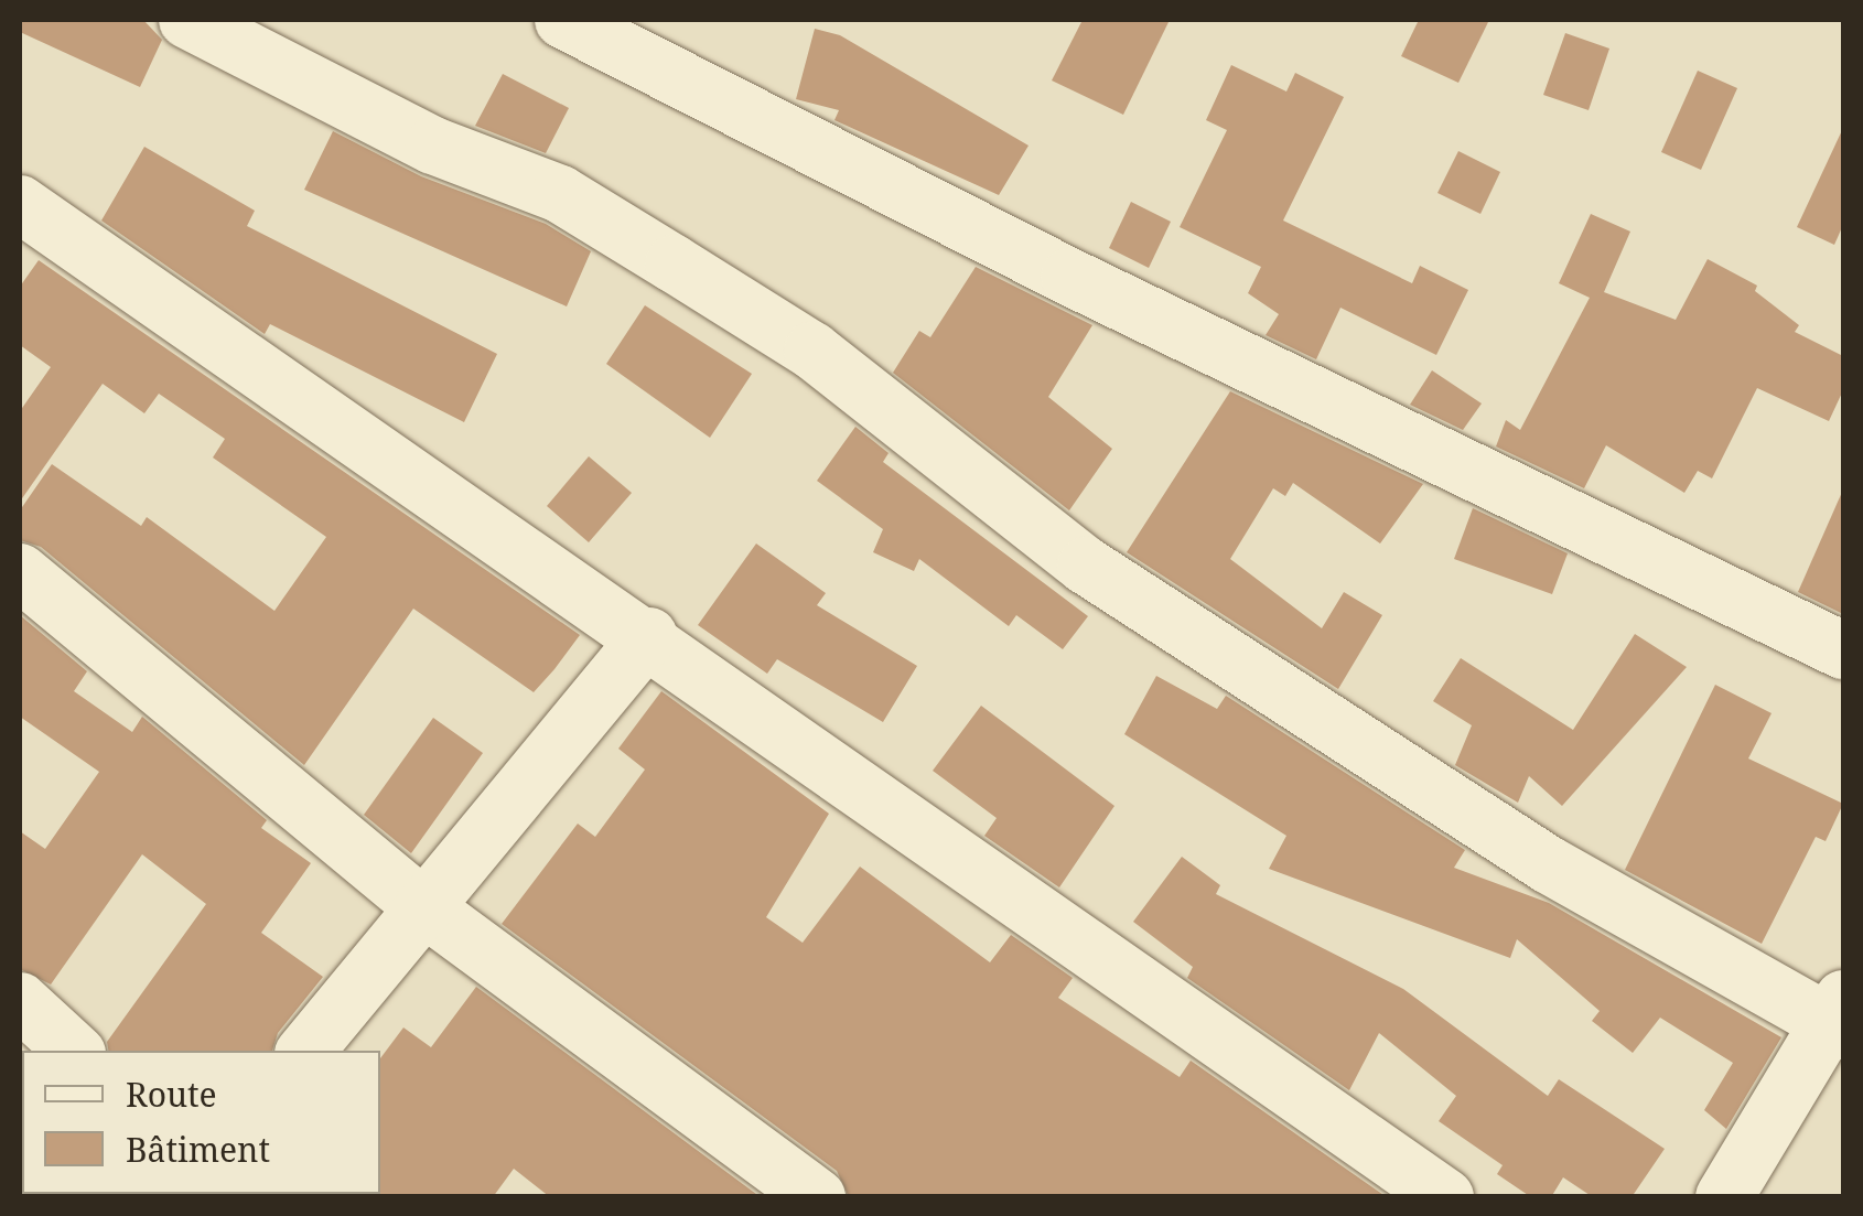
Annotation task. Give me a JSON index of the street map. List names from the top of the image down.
{
  "legend": ["Route", "Bâtiment"]
}
